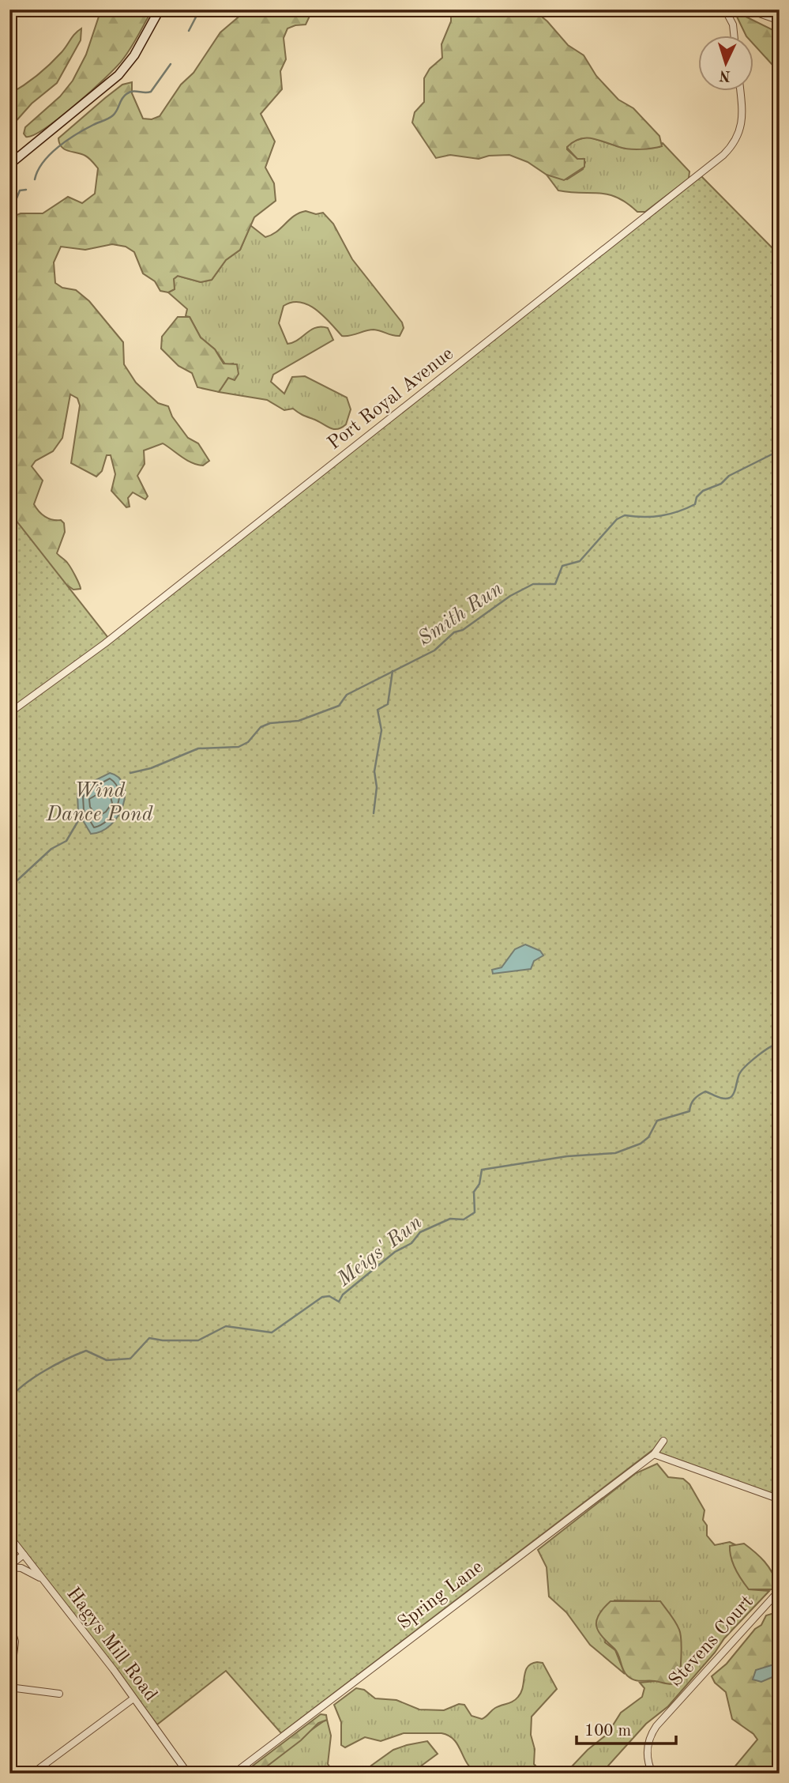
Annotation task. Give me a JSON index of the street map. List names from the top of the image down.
{
  "streets": {
    "street": [
      "Port Royal Avenue",
      "Spring Lane",
      "Stevens Court",
      "Hagys Mill Road"
    ]
  },
  "water": ["Smith Run", "Wind Dance Pond", "Meigs' Run"],
  "scale_bar": "100 m",
  "north": "bottom"
}
